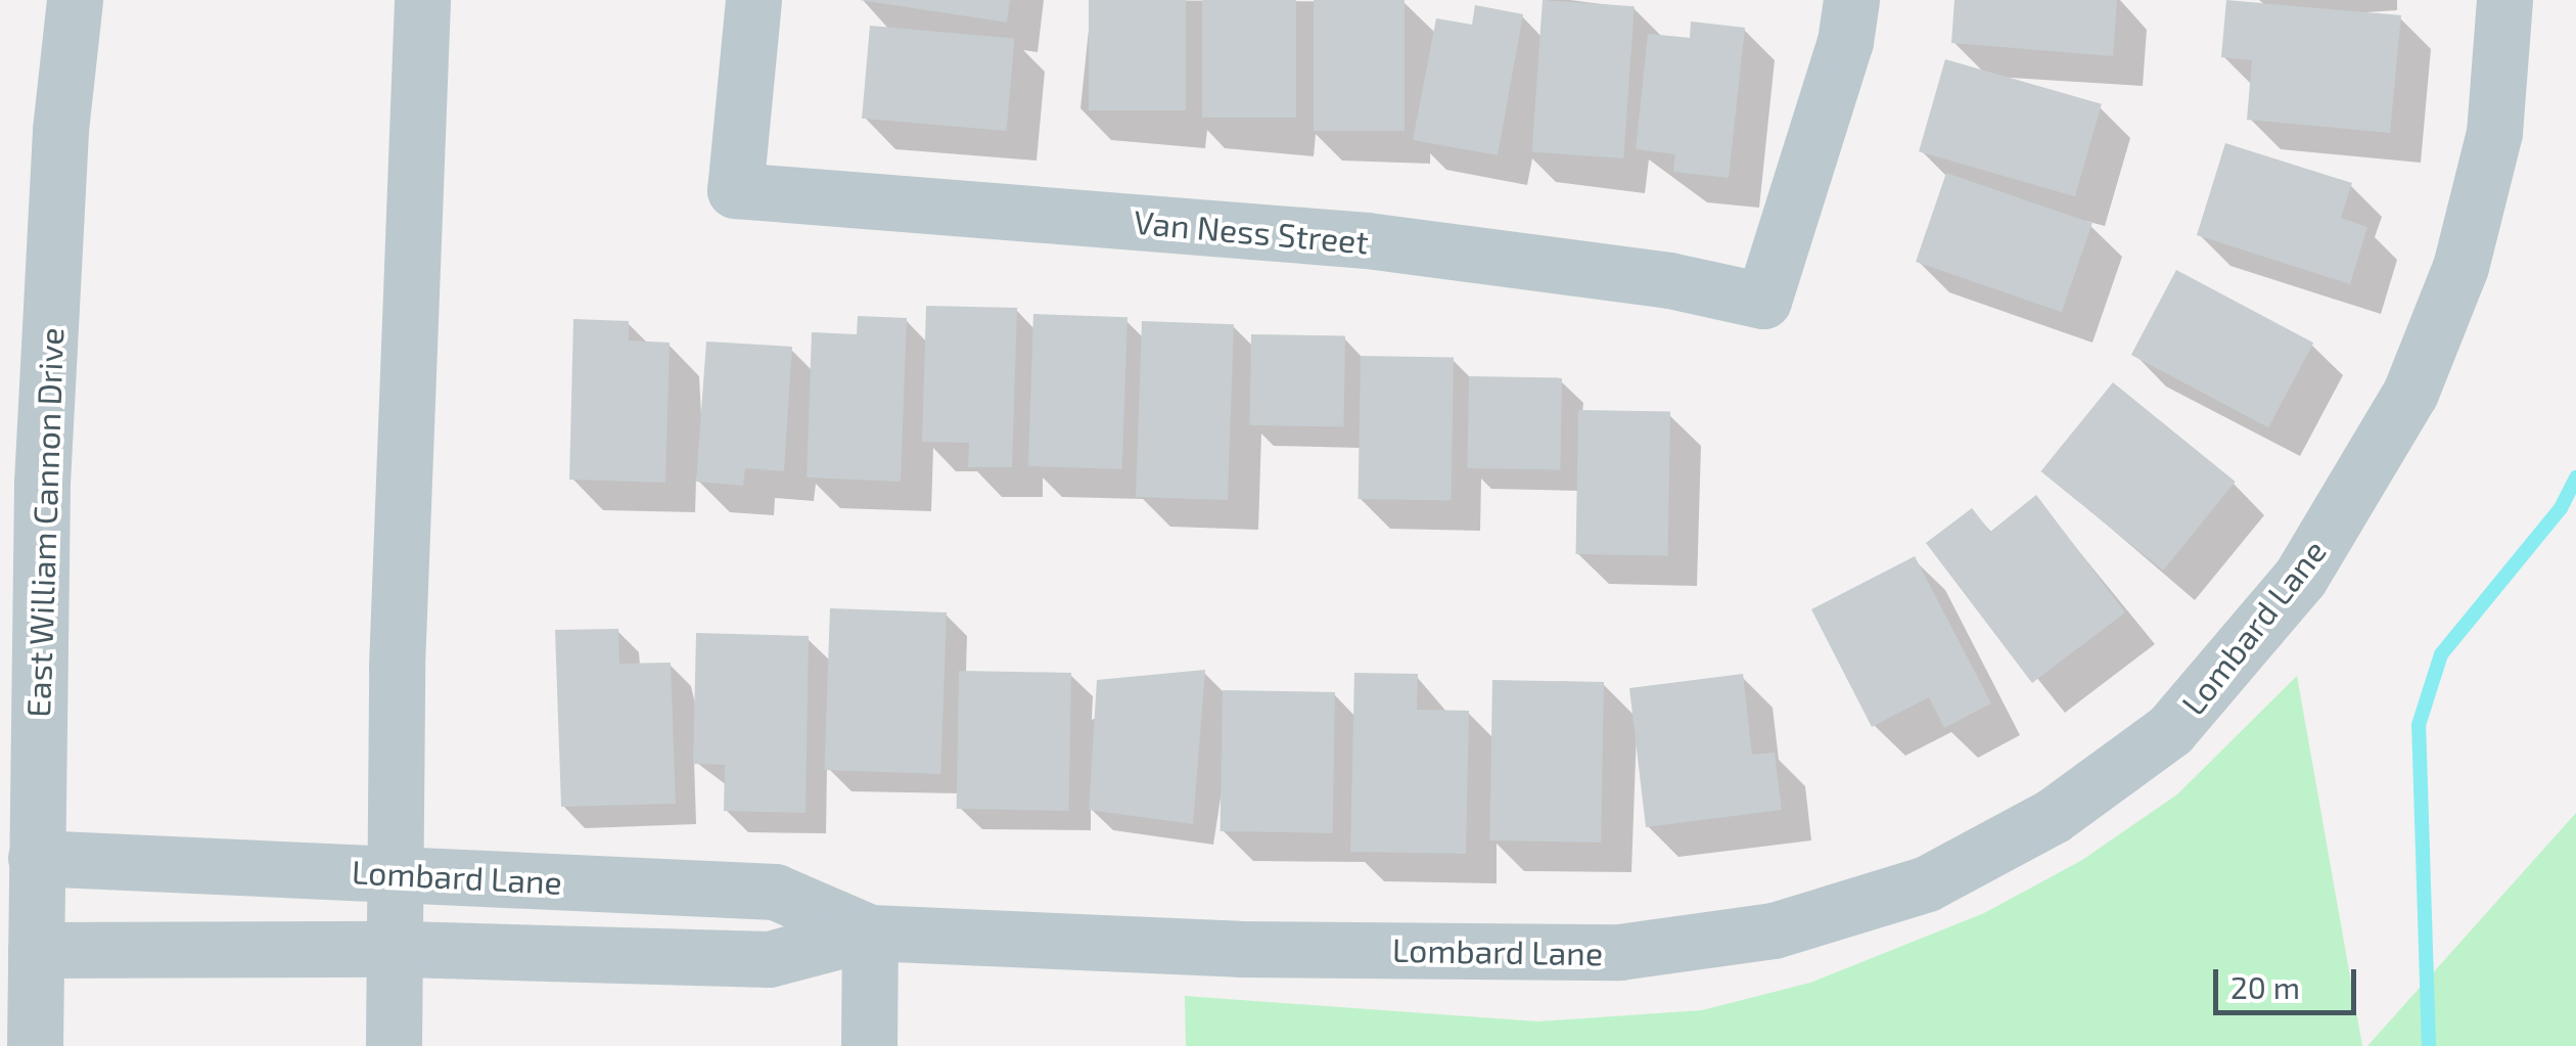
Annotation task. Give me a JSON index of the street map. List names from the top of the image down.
{
  "streets": {
    "street": ["Van Ness Street", "East William Cannon Drive", "Lombard Lane"]
  },
  "crossings": [
    ["East William Cannon Drive", "Lombard Lane"]
  ],
  "scale_bar": "20 m"
}
